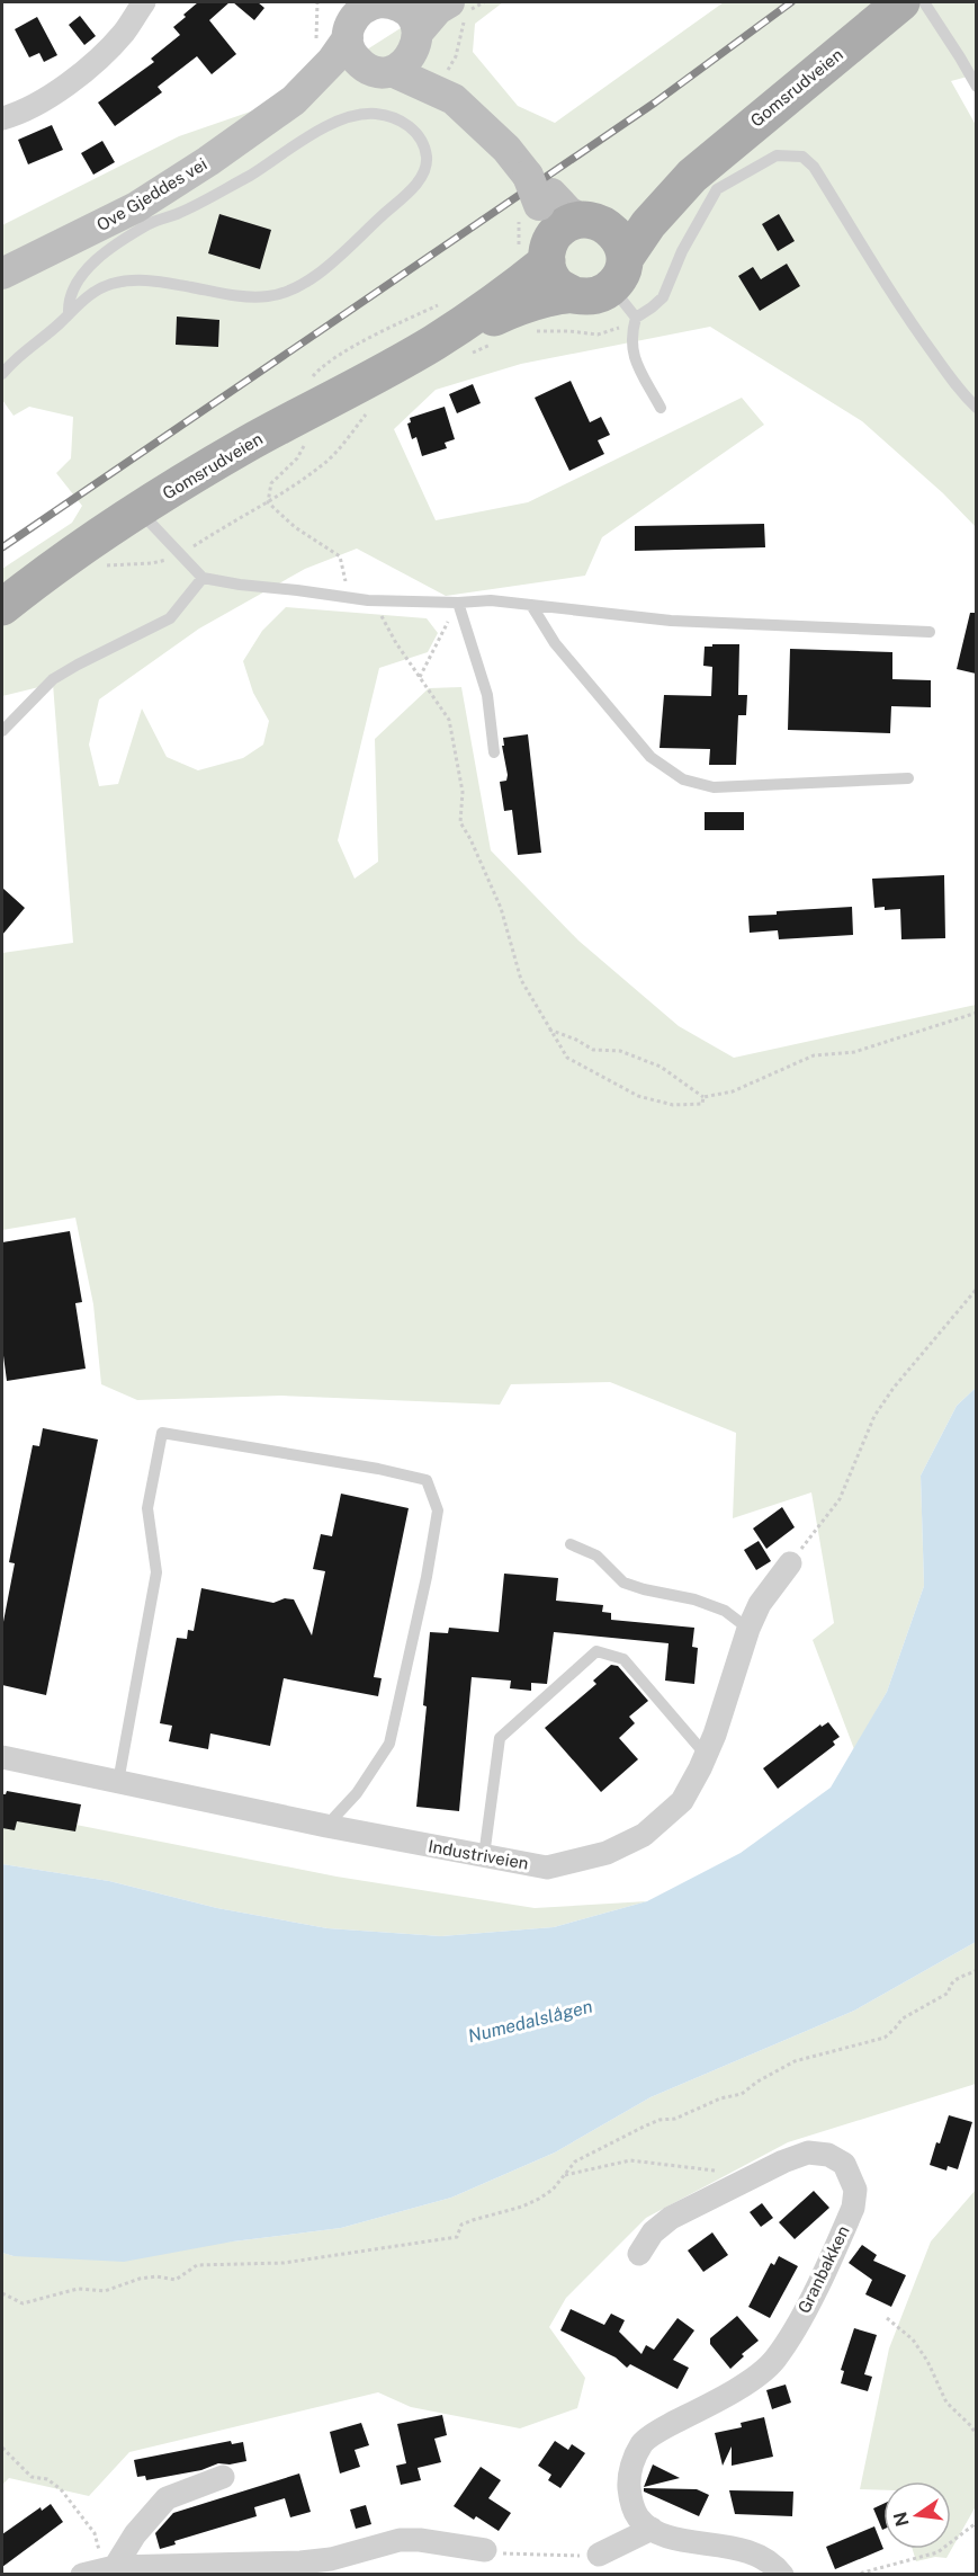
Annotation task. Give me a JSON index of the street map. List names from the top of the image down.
{
  "streets": {
    "main road": ["Gomsrudveien"],
    "street": ["Ove Gjeddes vei", "Industriveien", "Granbakken"]
  },
  "water": ["Numedalslågen"],
  "north": "left"
}
